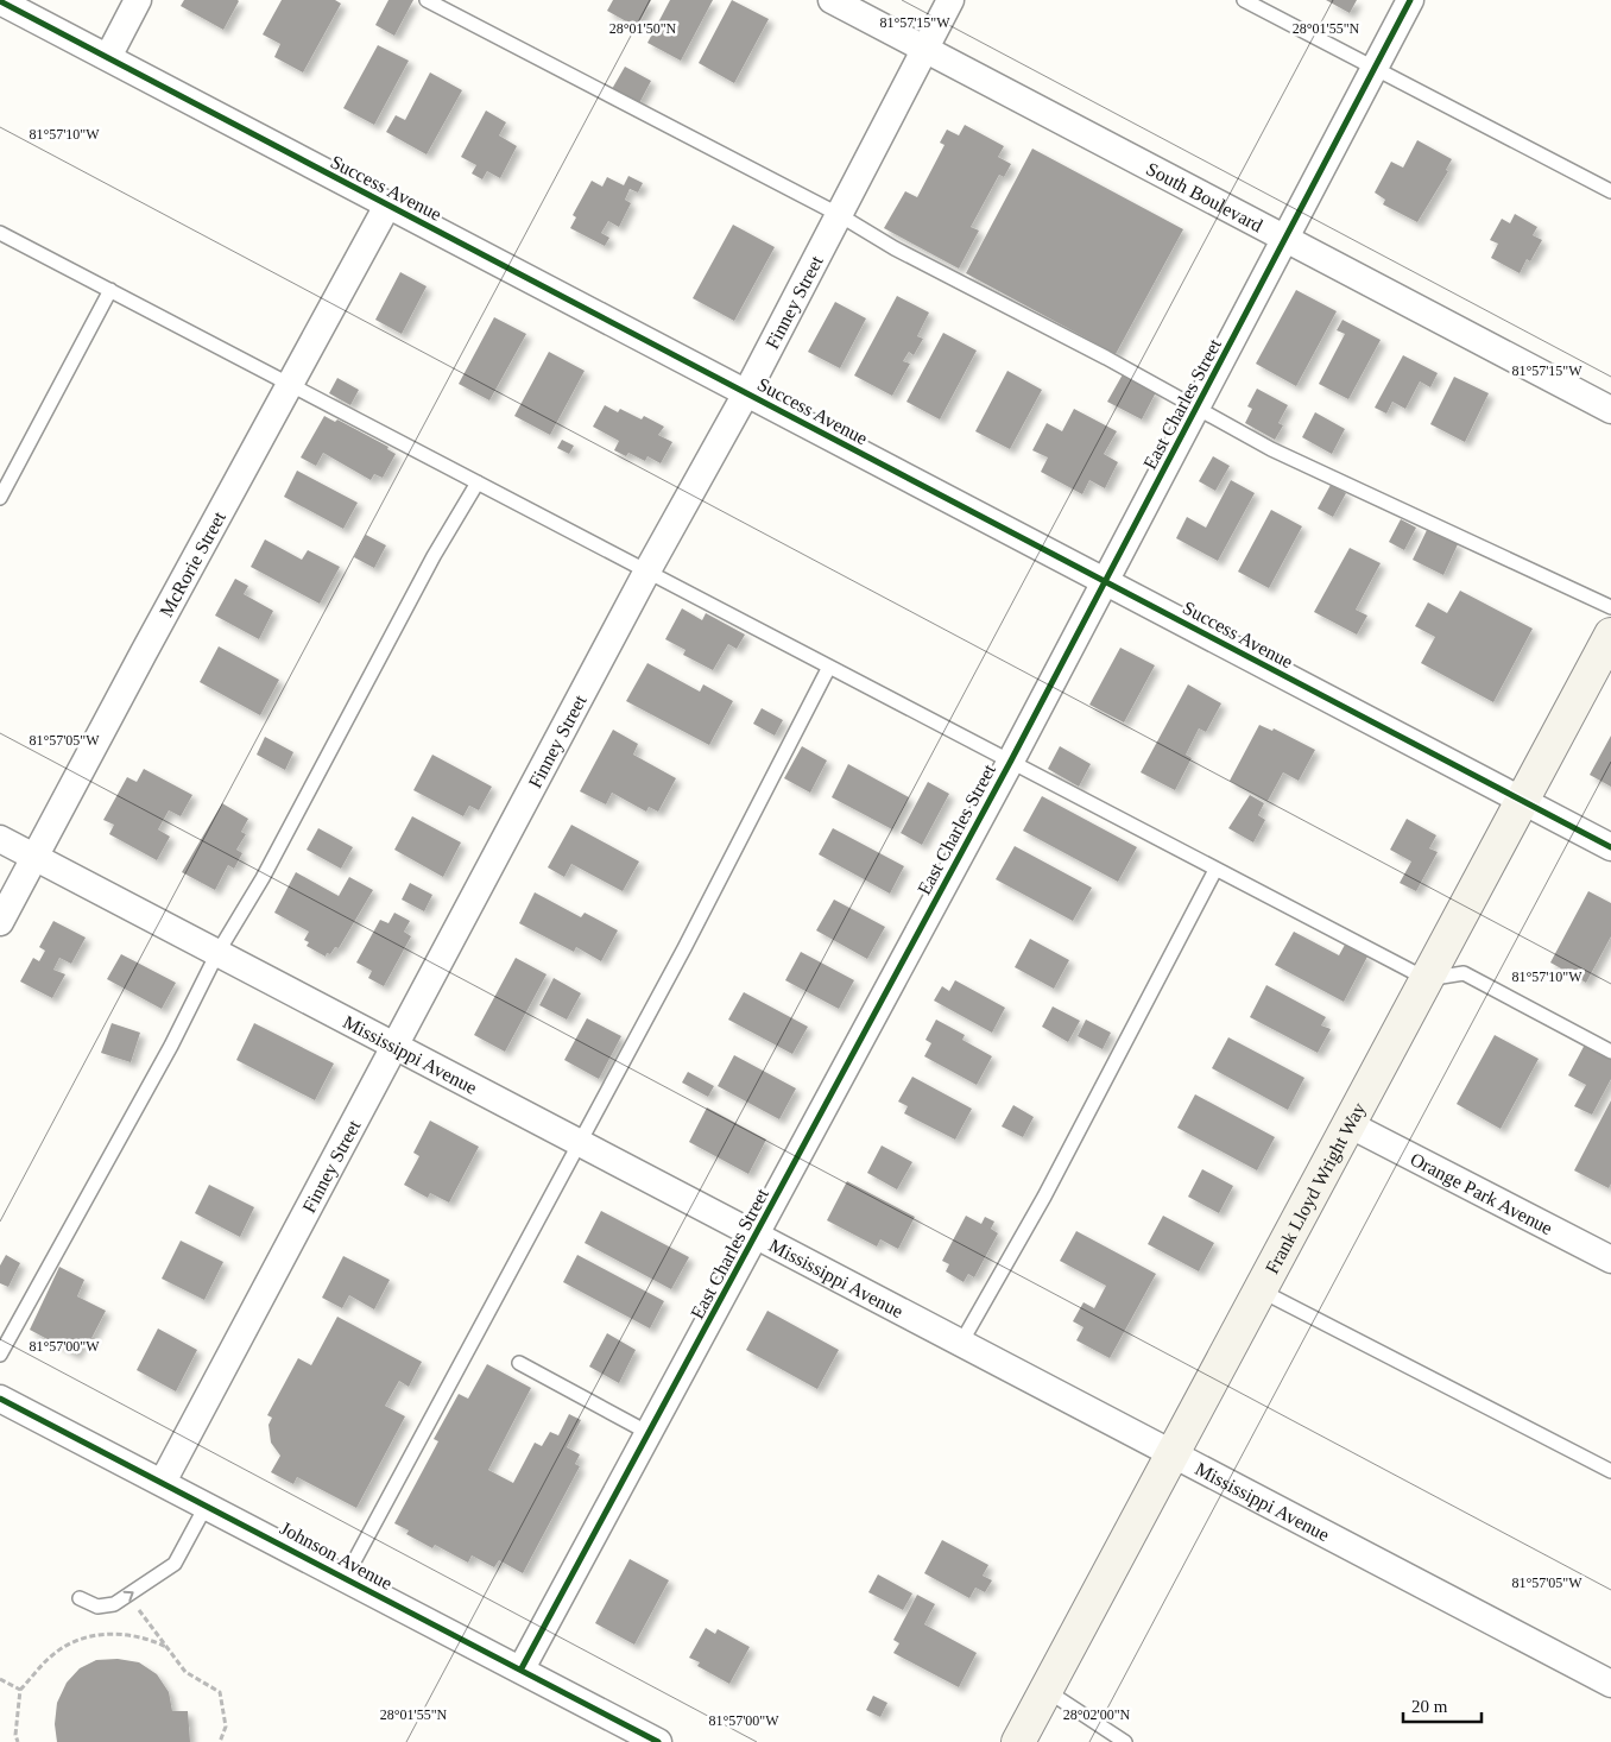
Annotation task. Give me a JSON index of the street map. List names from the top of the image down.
{
  "streets": {
    "street": [
      "Success Avenue",
      "South Boulevard",
      "Finney Street",
      "East Charles Street",
      "McRorie Street",
      "Mississippi Avenue",
      "Frank Lloyd Wright Way",
      "Orange Park Avenue",
      "Johnson Avenue"
    ]
  },
  "crossings": [
    ["Success Avenue", "Finney Street"],
    ["Success Avenue", "East Charles Street"],
    ["Success Avenue", "McRorie Street"],
    ["Success Avenue", "Frank Lloyd Wright Way"],
    ["South Boulevard", "Finney Street"],
    ["South Boulevard", "East Charles Street"],
    ["Finney Street", "Mississippi Avenue"],
    ["Finney Street", "Johnson Avenue"],
    ["East Charles Street", "Mississippi Avenue"],
    ["East Charles Street", "Johnson Avenue"],
    ["McRorie Street", "Mississippi Avenue"],
    ["Mississippi Avenue", "Frank Lloyd Wright Way"],
    ["Frank Lloyd Wright Way", "Orange Park Avenue"]
  ],
  "scale_bar": "20 m",
  "coordinates": [
    "81°57'15\"W",
    "28°01'50\"N",
    "28°01'55\"N",
    "81°57'10\"W",
    "81°57'05\"W",
    "81°57'00\"W",
    "28°02'00\"N"
  ]
}
